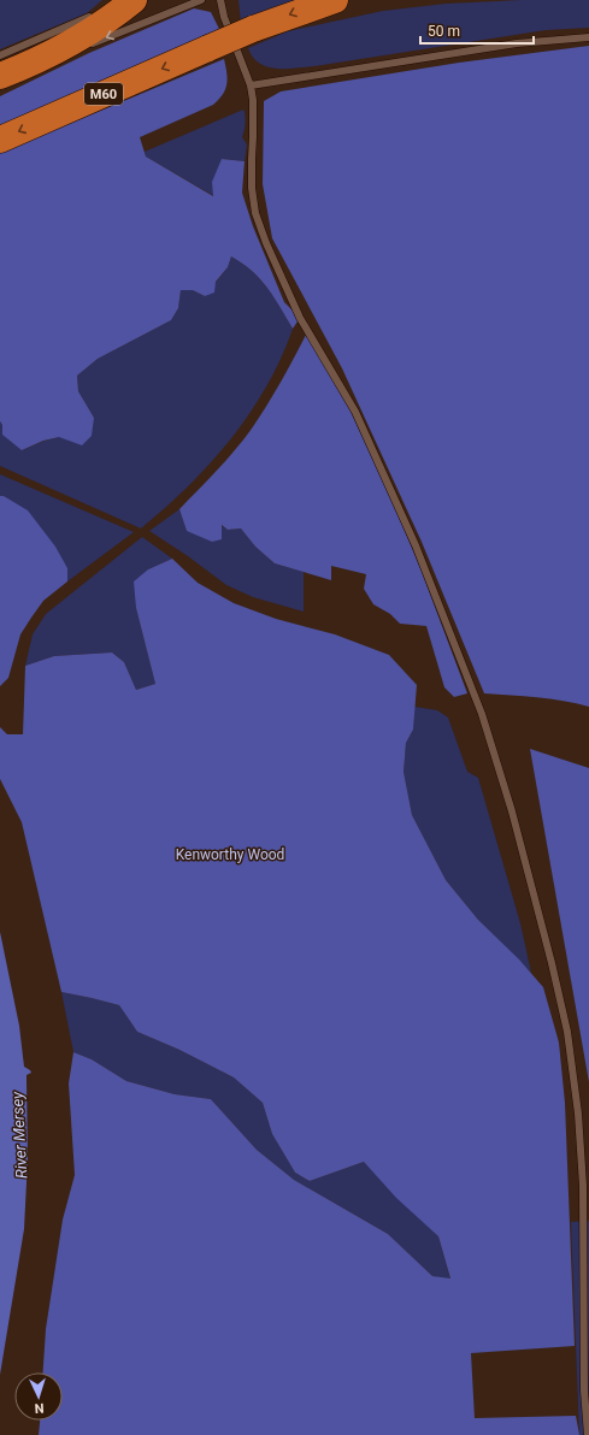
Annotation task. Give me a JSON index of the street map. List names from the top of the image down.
{
  "streets": {
    "highway": ["M60"]
  },
  "water": ["River Mersey"],
  "parks": ["Kenworthy Wood"],
  "scale_bar": "50 m",
  "north": "bottom"
}
